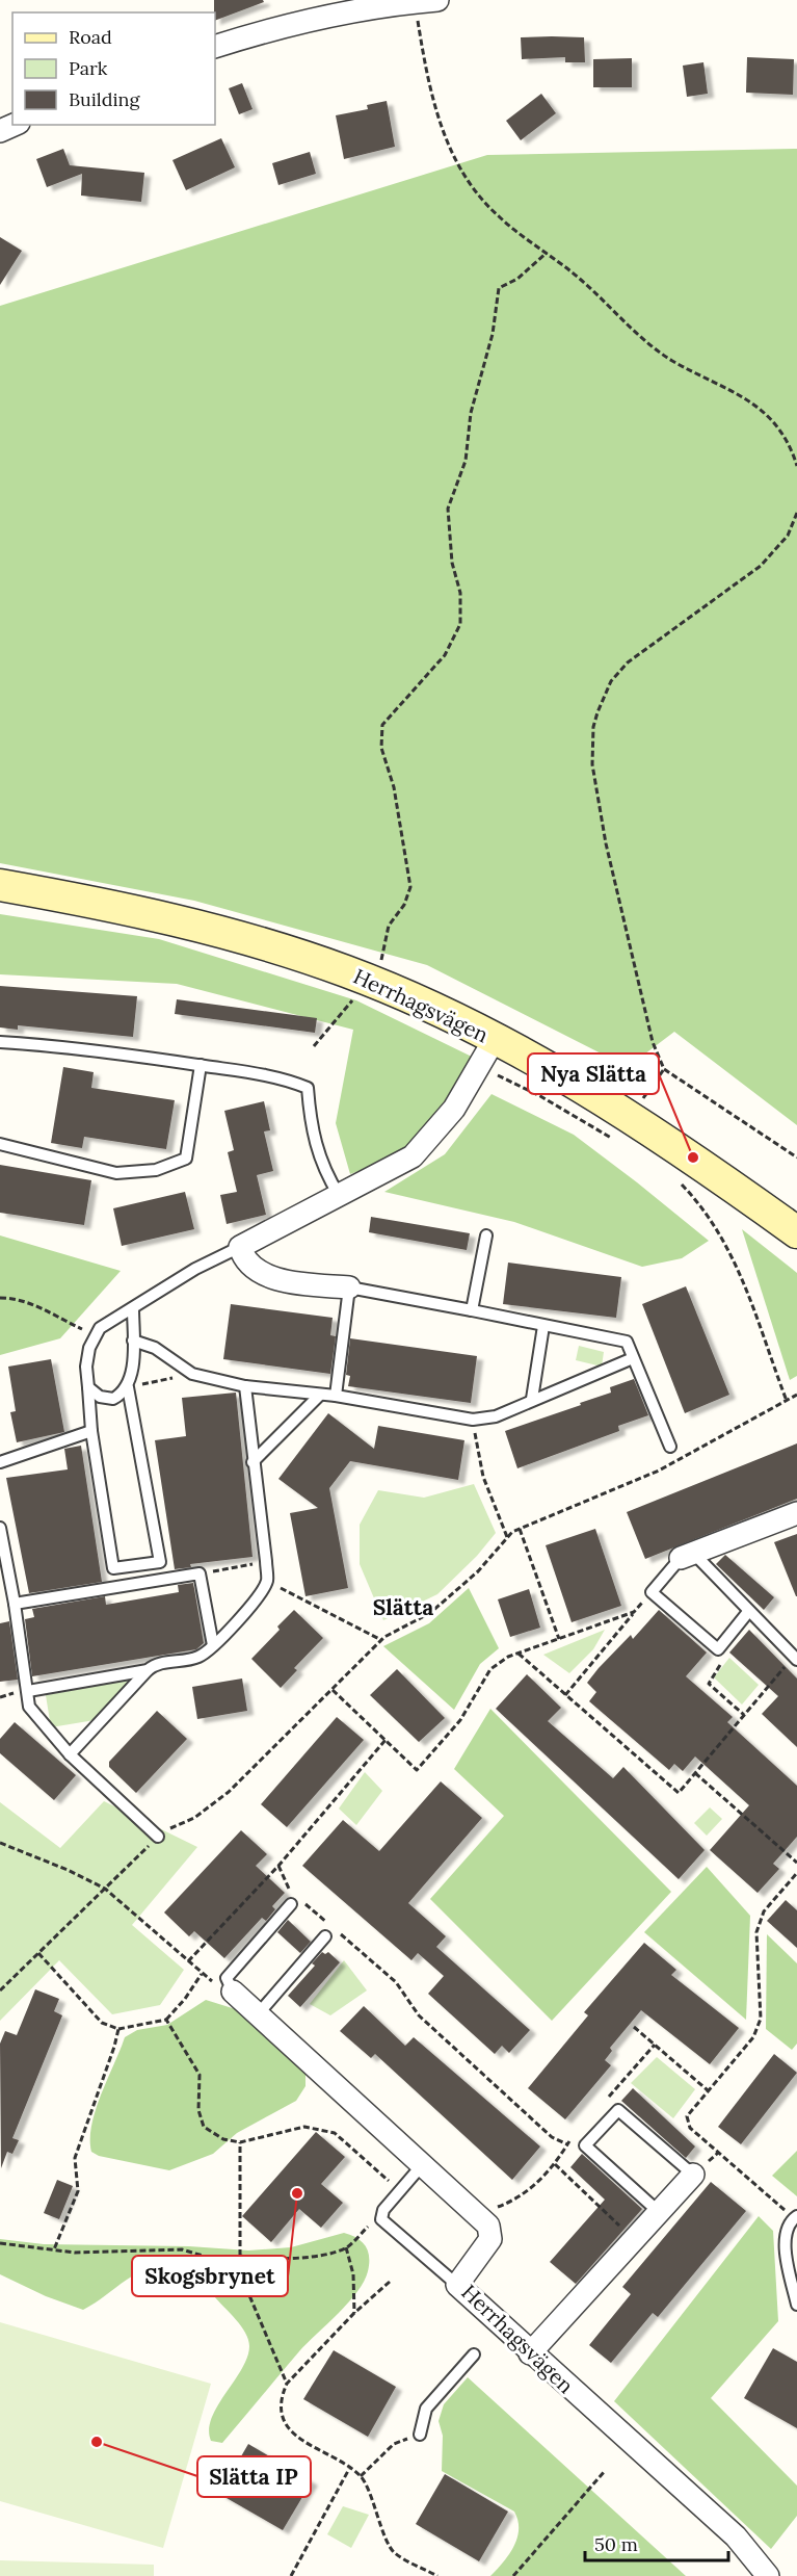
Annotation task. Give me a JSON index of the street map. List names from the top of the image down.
{
  "streets": {
    "street": ["Herrhagsvägen"]
  },
  "districts": ["Slätta"],
  "places": ["Nya Slätta", "Skogsbrynet", "Slätta IP"],
  "legend": ["Road", "Park", "Building"],
  "scale_bar": "50 m"
}
